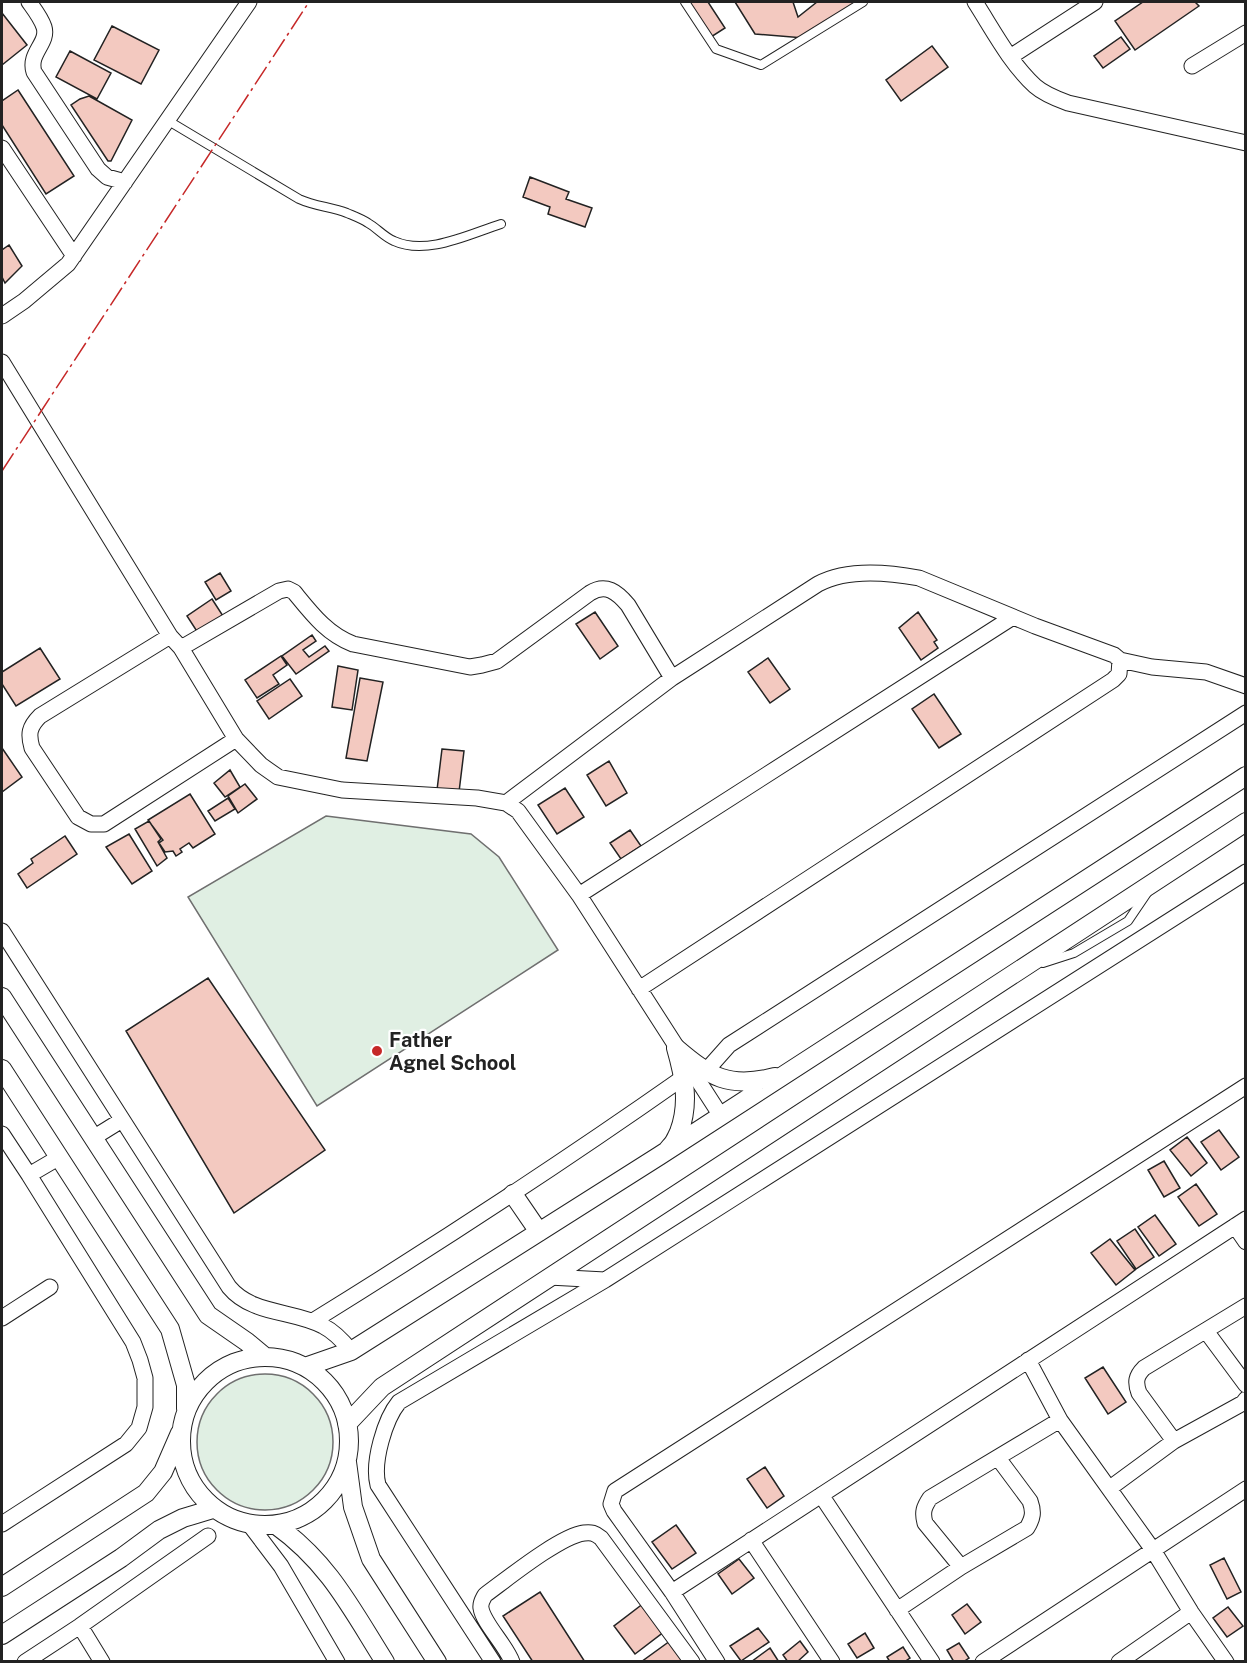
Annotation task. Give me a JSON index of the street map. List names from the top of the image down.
{
  "places": ["Father Agnel School"]
}
